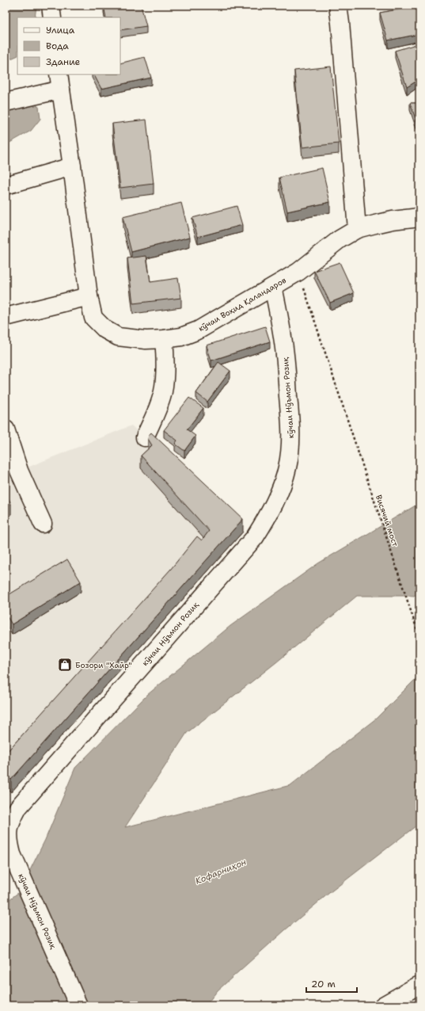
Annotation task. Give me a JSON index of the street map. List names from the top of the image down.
{
  "streets": {
    "street": ["кӯчаи Воҳид Қаландаров", "кӯчаи Нӯъмон Розиқ"],
    "path": ["Висячий мост"]
  },
  "crossings": [
    ["кӯчаи Воҳид Қаландаров", "кӯчаи Нӯъмон Розиқ"],
    ["кӯчаи Воҳид Қаландаров", "Висячий мост"]
  ],
  "water": ["Кофарниҳон"],
  "places": {
    "shop": ["Бозори \"Хайр\""]
  },
  "legend": ["Улица", "Вода", "Здание"],
  "scale_bar": "20 m"
}
